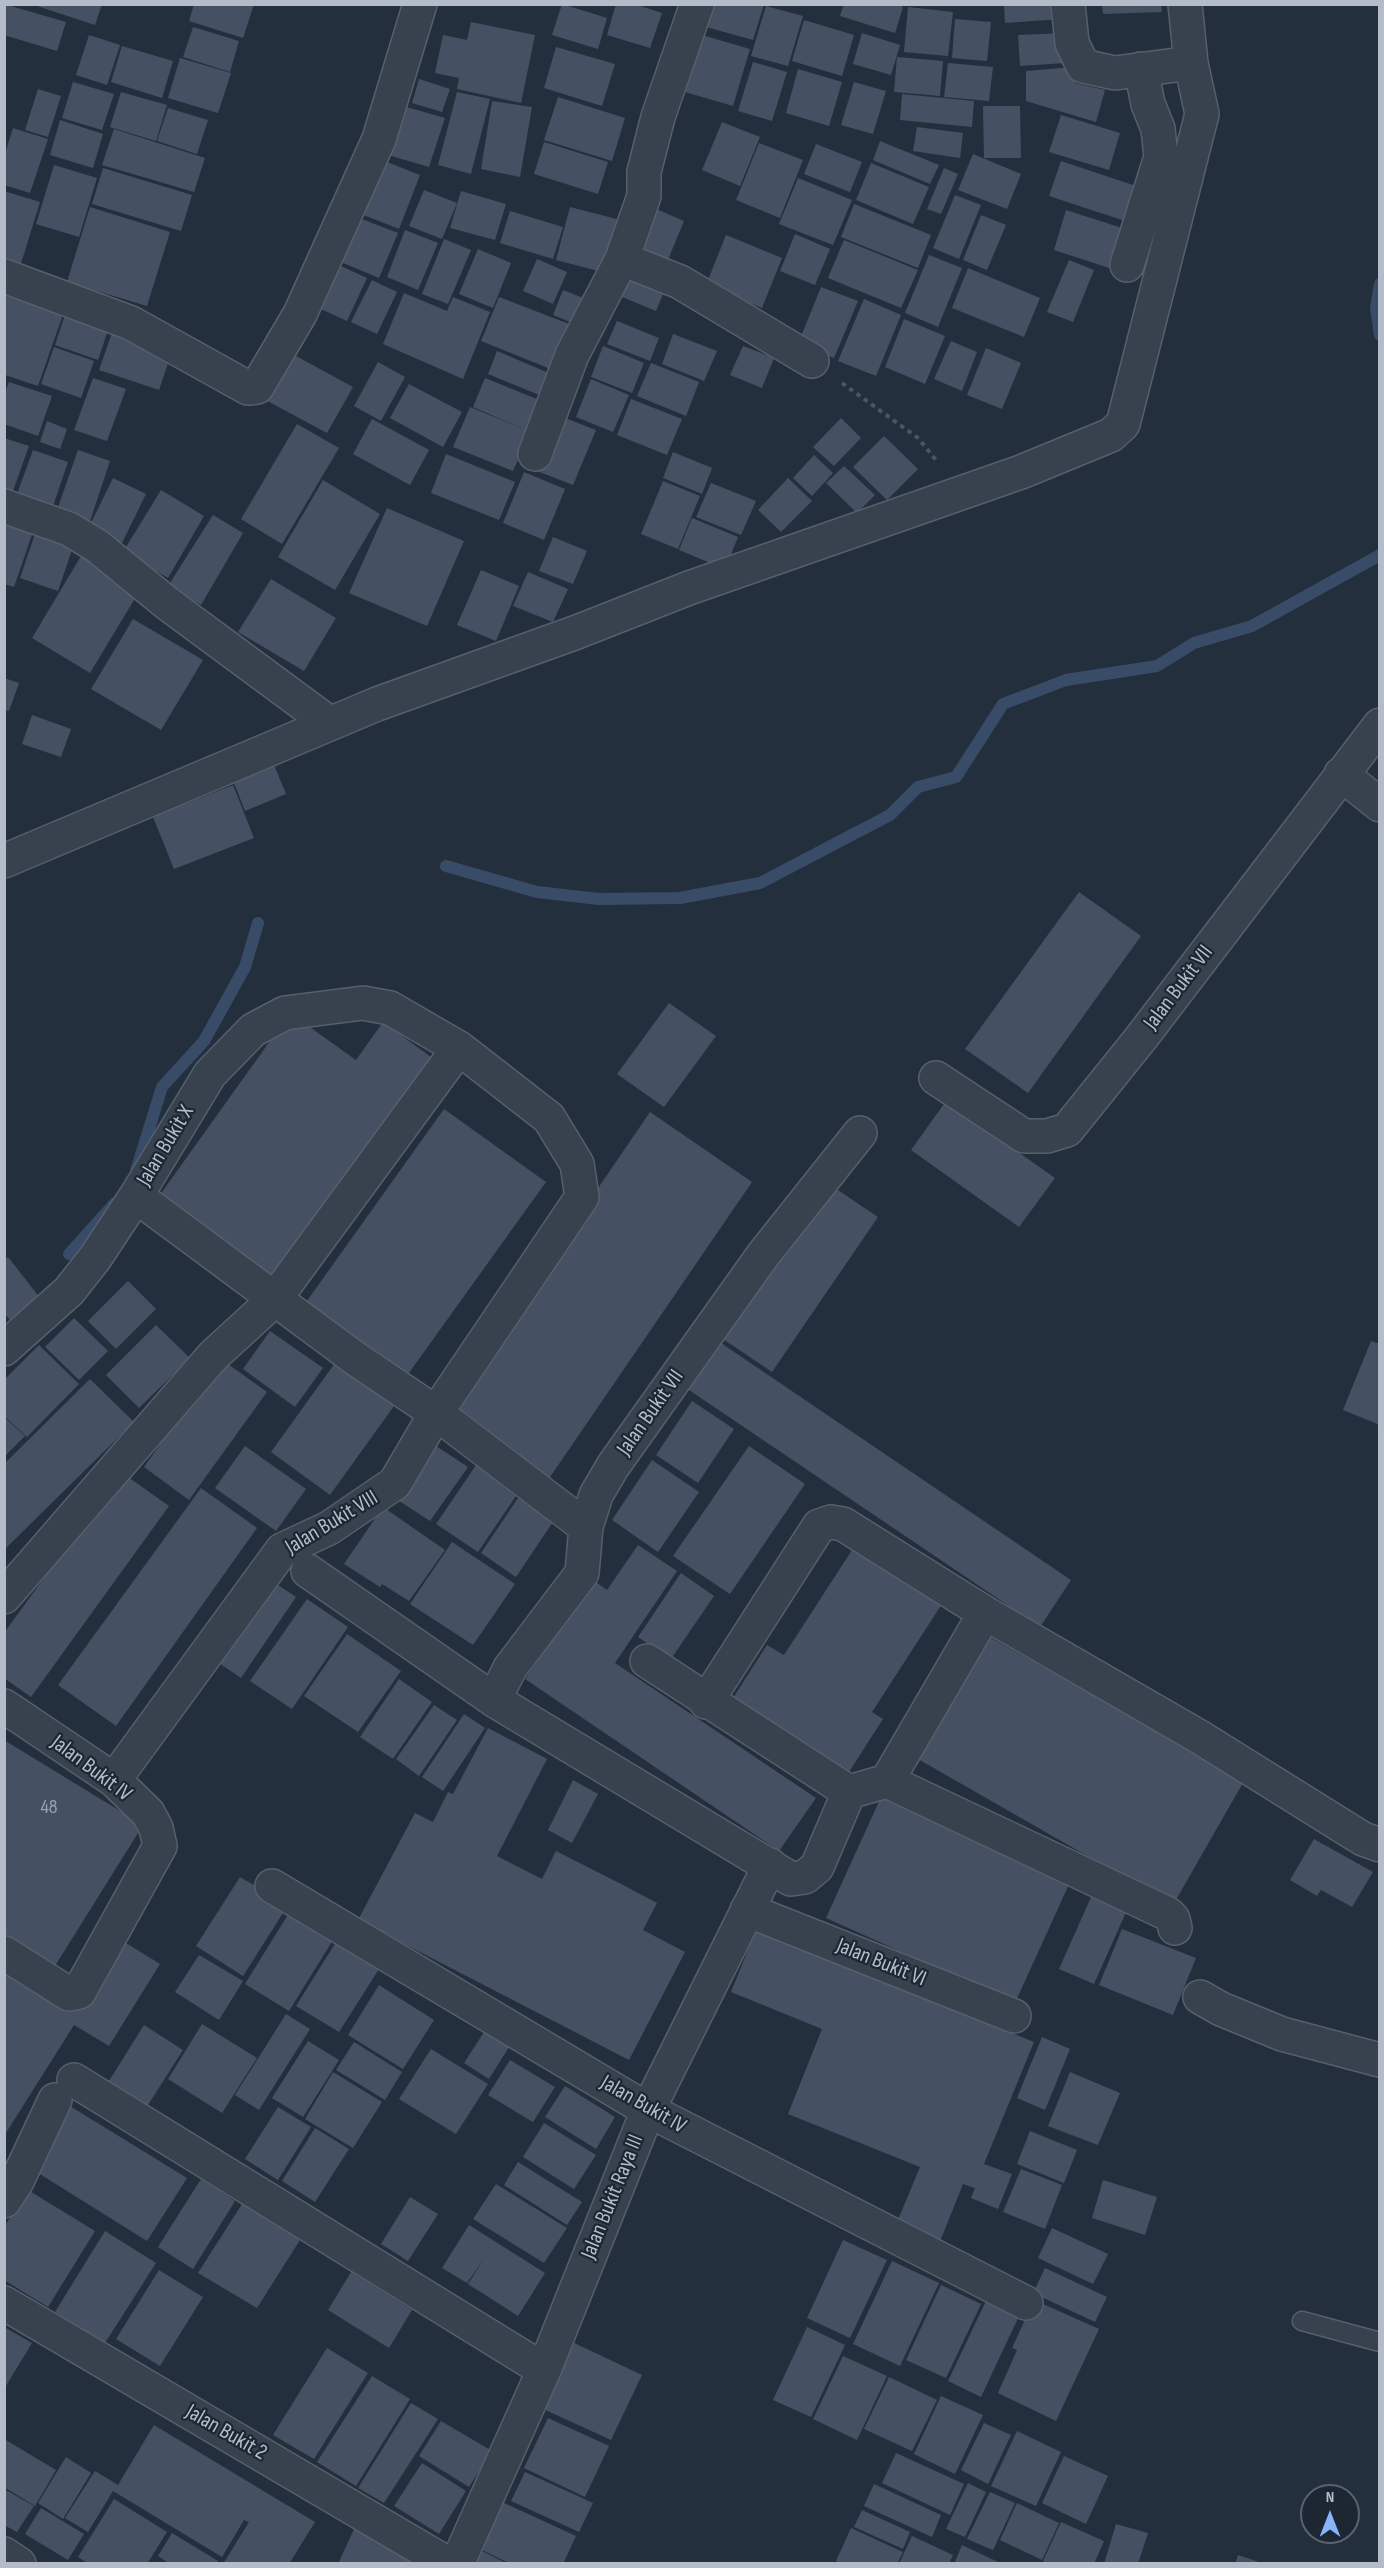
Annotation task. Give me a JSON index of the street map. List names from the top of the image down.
{
  "streets": {
    "street": [
      "Jalan Bukit VII",
      "Jalan Bukit X",
      "Jalan Bukit VIII",
      "Jalan Bukit IV",
      "Jalan Bukit VI",
      "Jalan Bukit Raya III",
      "Jalan Bukit 2"
    ]
  },
  "crossings": [
    ["Jalan Bukit X", "Jalan Bukit VIII"],
    ["Jalan Bukit VIII", "Jalan Bukit IV"],
    ["Jalan Bukit IV", "Jalan Bukit Raya III"],
    ["Jalan Bukit VI", "Jalan Bukit Raya III"]
  ],
  "house_numbers": ["48"],
  "north": "top"
}
